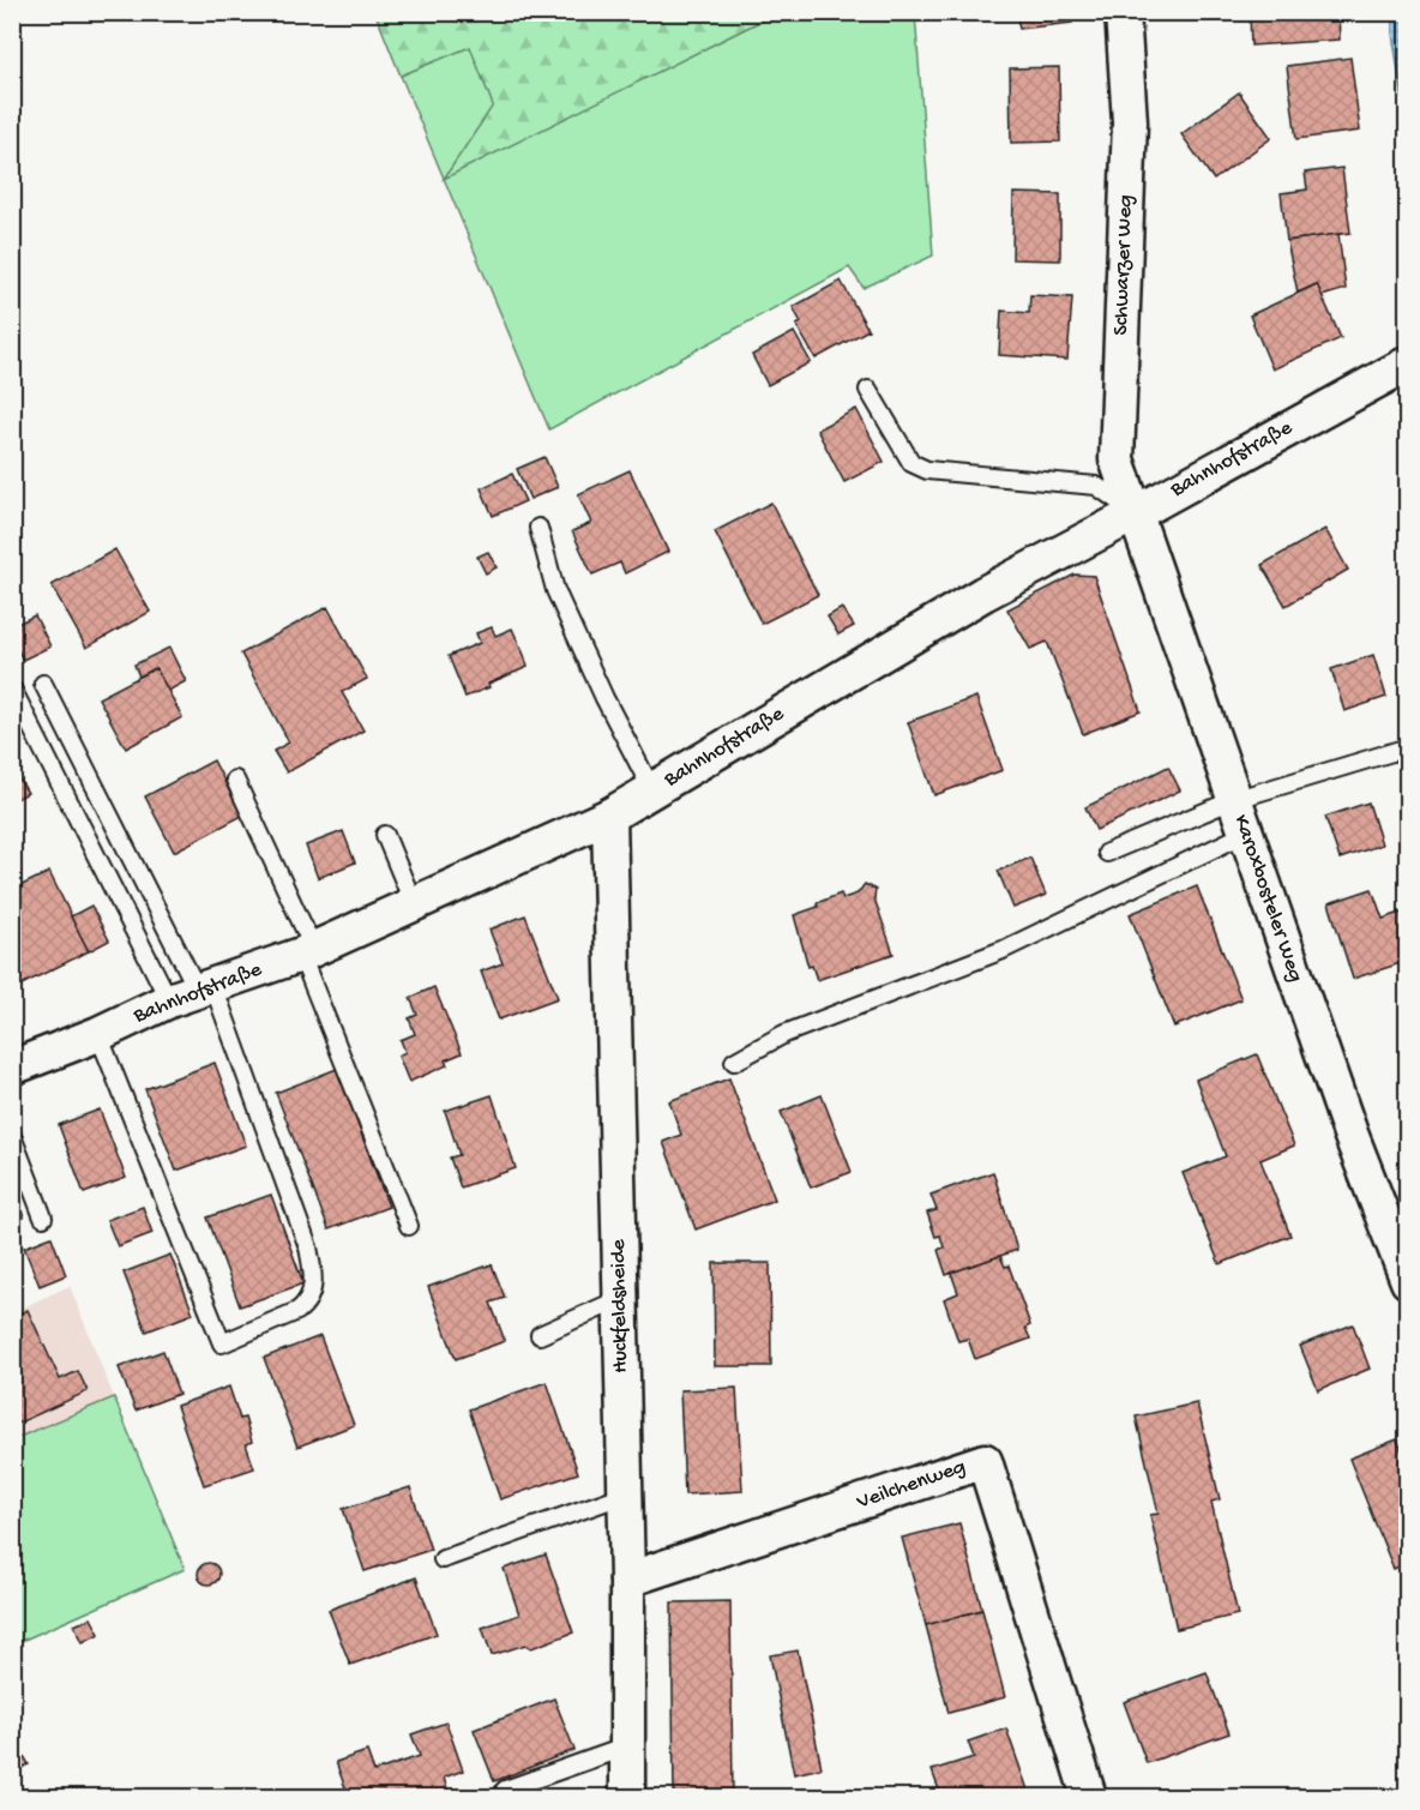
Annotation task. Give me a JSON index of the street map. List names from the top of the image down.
{
  "streets": {
    "street": [
      "Schwarzer Weg",
      "Bahnhofstraße",
      "Karoxbosteler Weg",
      "Huckfeldsheide",
      "Veilchenweg"
    ]
  },
  "crossings": [
    ["Schwarzer Weg", "Bahnhofstraße"],
    ["Schwarzer Weg", "Karoxbosteler Weg"],
    ["Bahnhofstraße", "Karoxbosteler Weg"],
    ["Bahnhofstraße", "Huckfeldsheide"],
    ["Huckfeldsheide", "Veilchenweg"]
  ]
}
